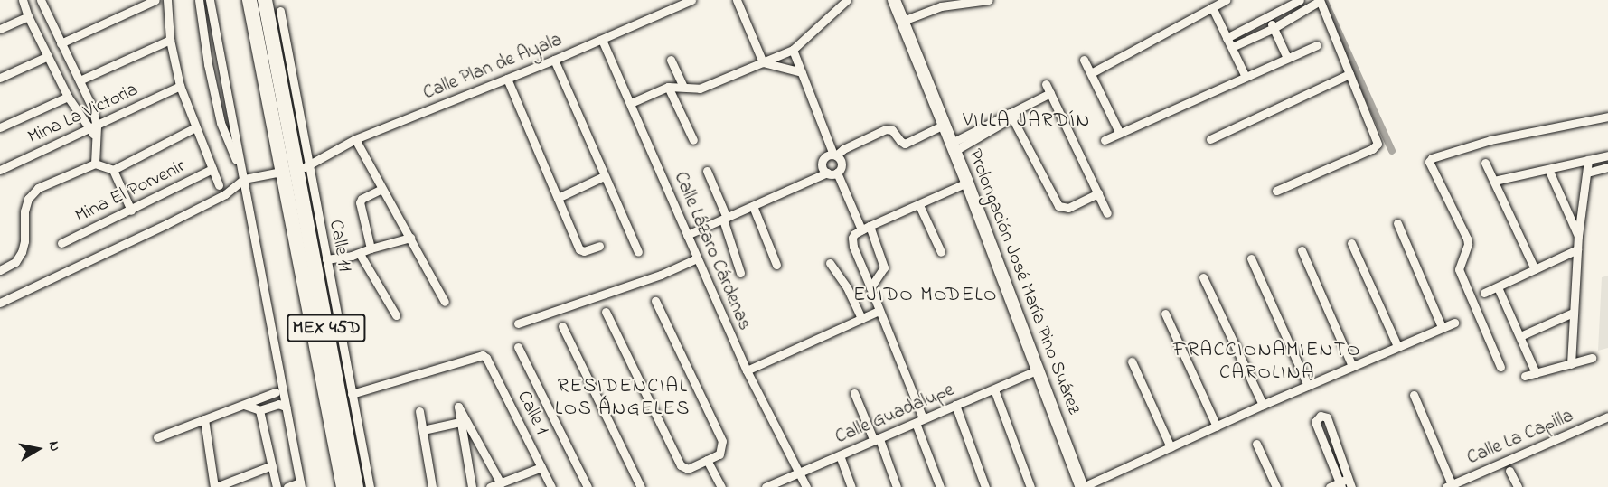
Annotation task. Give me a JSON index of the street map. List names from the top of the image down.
{
  "streets": {
    "highway": ["MEX 45D"],
    "main road": ["Prolongación José María Pino Suárez"],
    "street": [
      "Calle Plan de Ayala",
      "Mina La Victoria",
      "Mina El Porvenir",
      "Calle 11",
      "Calle Lázaro Cárdenas",
      "Calle 1",
      "Calle Guadalupe",
      "Calle La Capilla"
    ]
  },
  "crossings": [
    ["Calle Plan de Ayala", "Calle 11"],
    ["Calle Plan de Ayala", "Calle Lázaro Cárdenas"],
    ["Mina La Victoria", "Mina El Porvenir"],
    ["Calle 11", "Calle 1"],
    ["Calle Lázaro Cárdenas", "Calle Guadalupe"],
    ["Prolongación José María Pino Suárez", "Calle Guadalupe"]
  ],
  "districts": [
    "VILLA JARDÍN",
    "EJIDO MODELO",
    "FRACCIONAMIENTO CAROLINA",
    "RESIDENCIAL LOS ÁNGELES"
  ],
  "north": "right"
}
